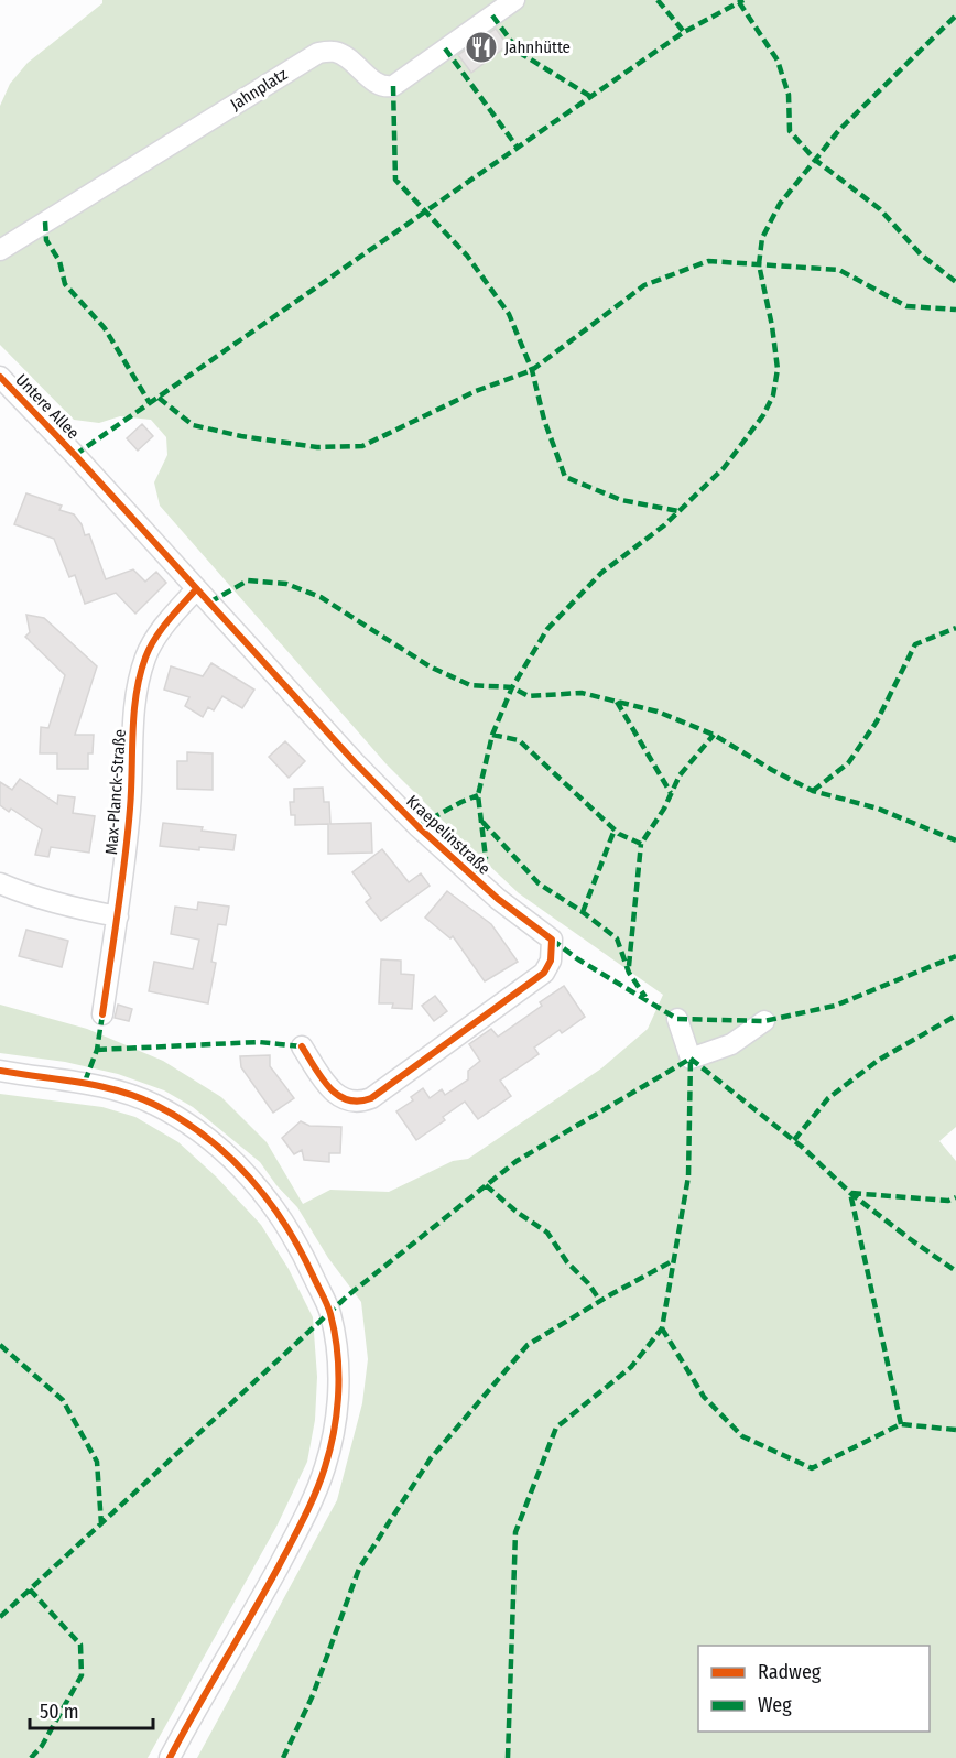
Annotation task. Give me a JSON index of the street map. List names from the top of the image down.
{
  "streets": {
    "street": [
      "Jahnplatz",
      "Untere Allee",
      "Max-Planck-Straße",
      "Kraepelinstraße"
    ]
  },
  "crossings": [
    ["Untere Allee", "Kraepelinstraße"],
    ["Max-Planck-Straße", "Kraepelinstraße"]
  ],
  "places": {
    "restaurant": ["Jahnhütte"]
  },
  "legend": ["Radweg", "Weg"],
  "scale_bar": "50 m"
}
